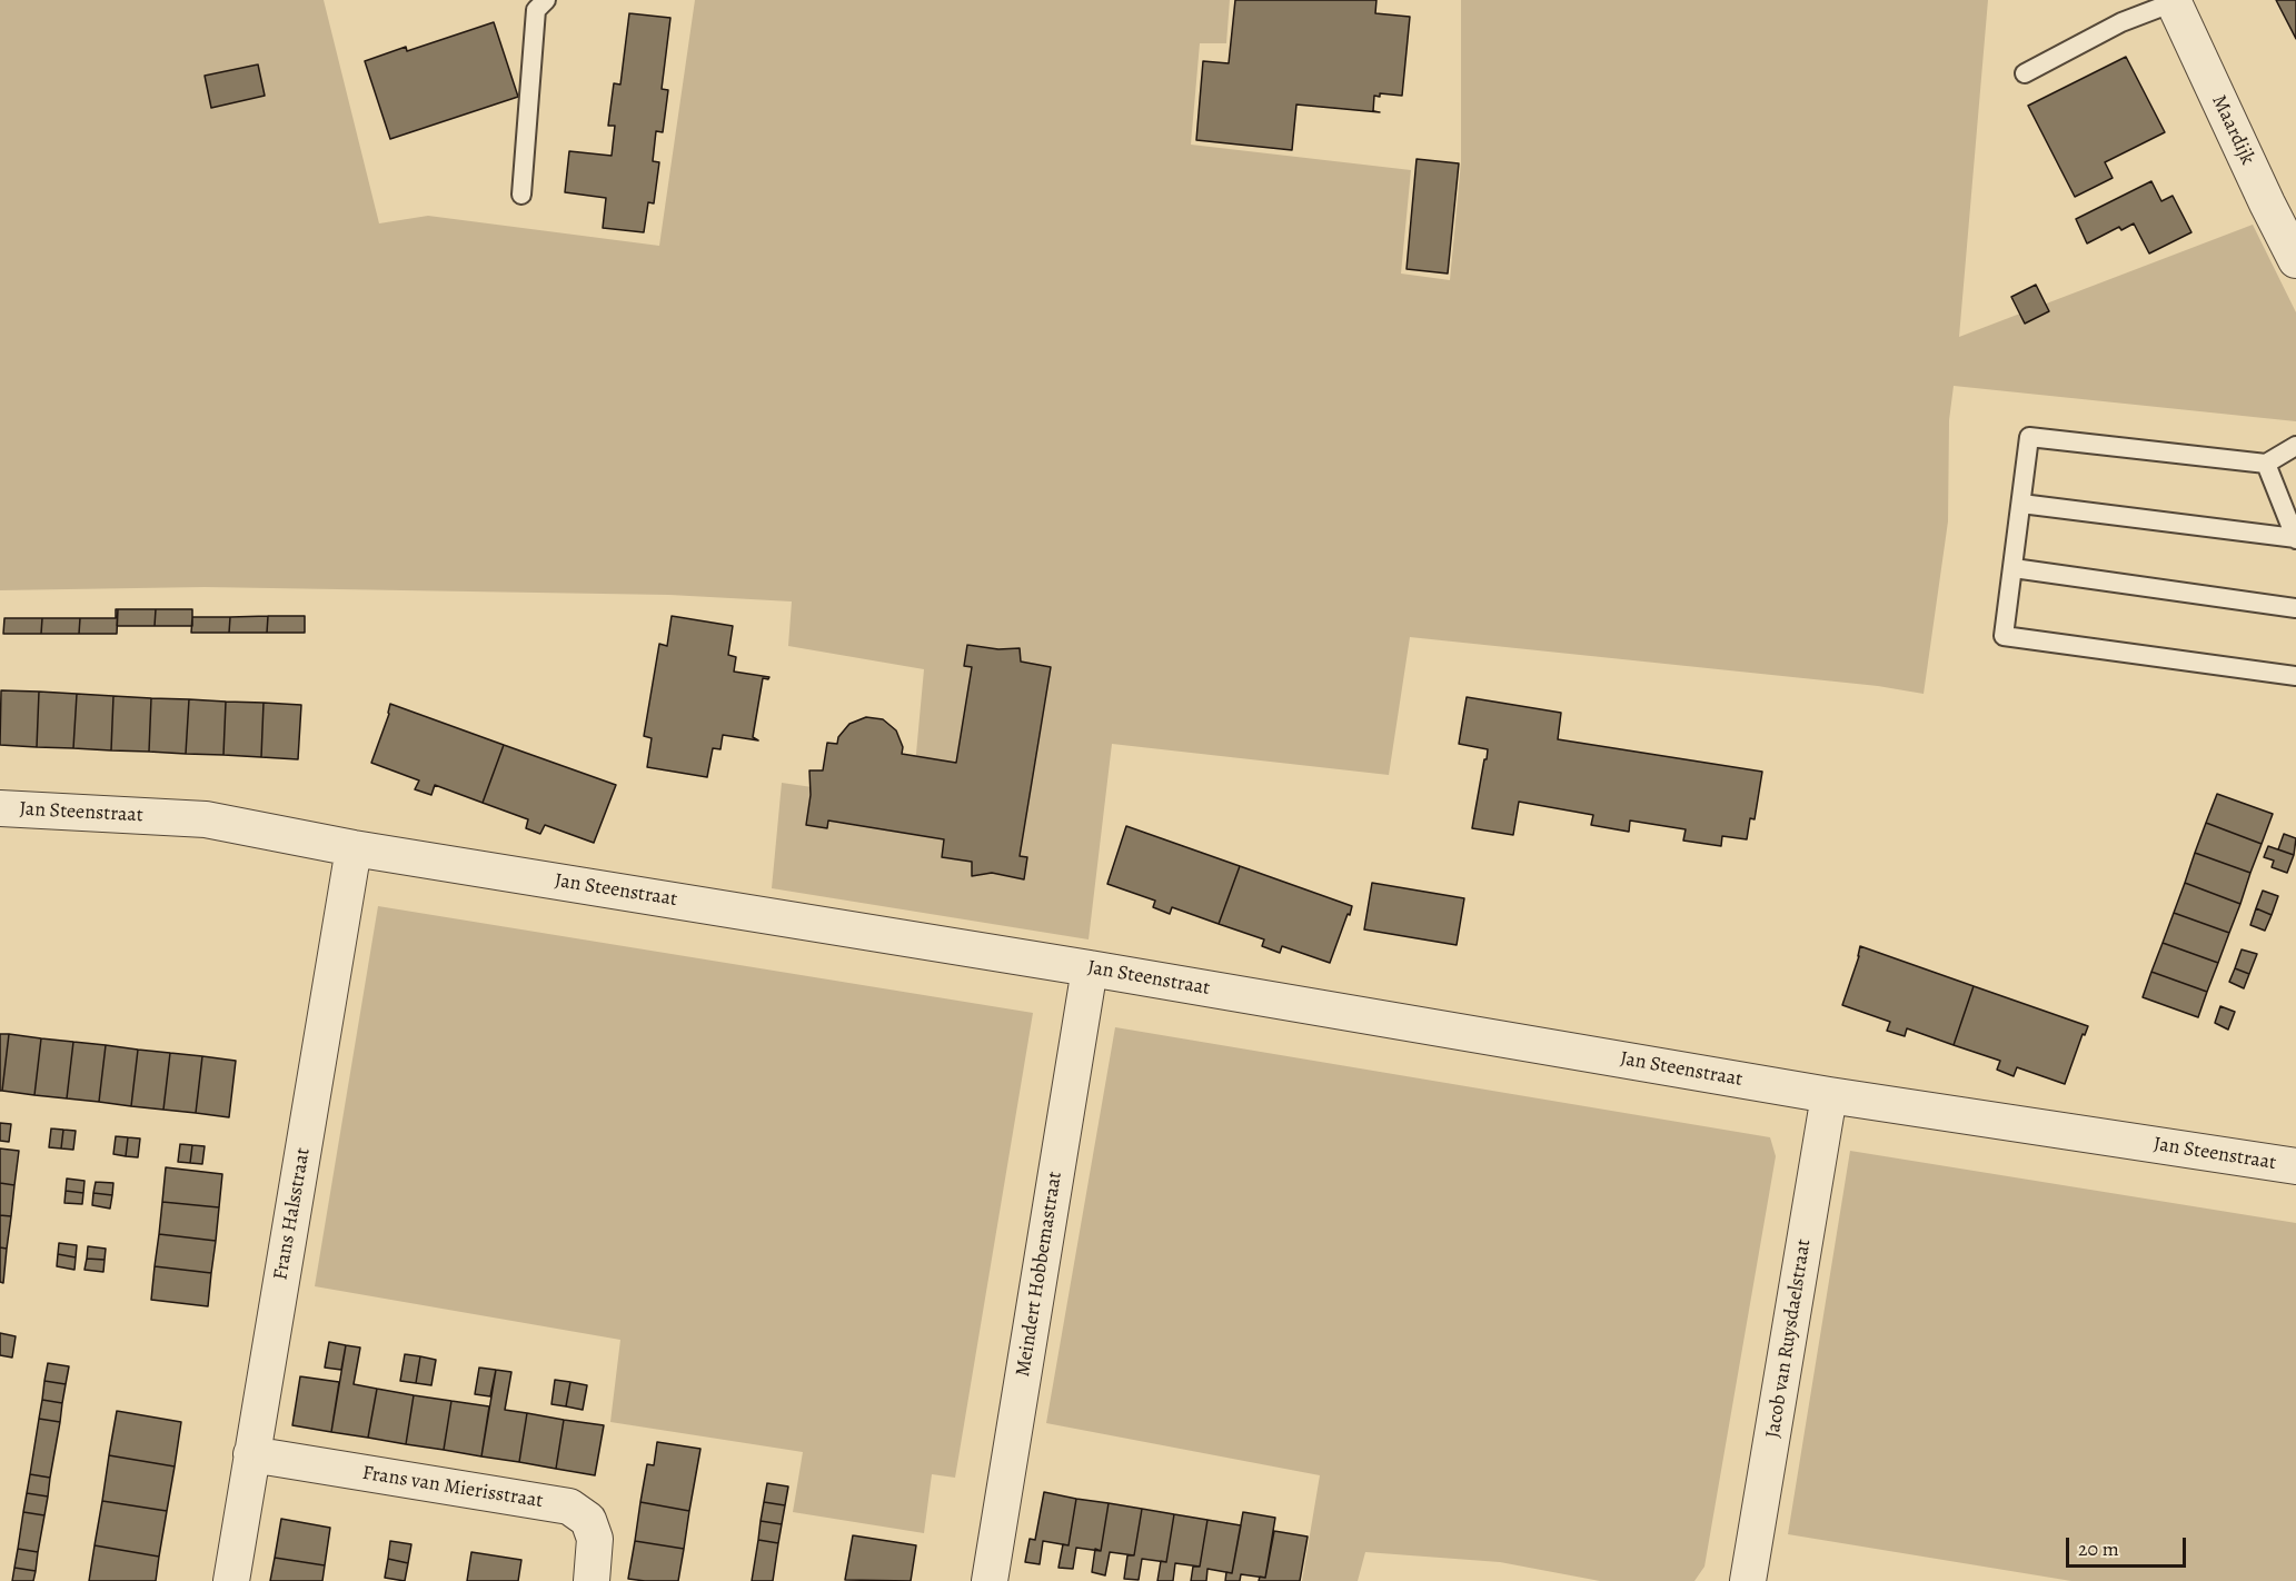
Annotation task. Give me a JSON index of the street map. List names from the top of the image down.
{
  "streets": {
    "street": [
      "Maardijk",
      "Jan Steenstraat",
      "Frans Halsstraat",
      "Meindert Hobbemastraat",
      "Jacob van Ruysdaelstraat",
      "Frans van Mierisstraat"
    ]
  },
  "crossings": [
    ["Jan Steenstraat", "Frans Halsstraat"],
    ["Jan Steenstraat", "Meindert Hobbemastraat"],
    ["Jan Steenstraat", "Jacob van Ruysdaelstraat"],
    ["Frans Halsstraat", "Frans van Mierisstraat"]
  ],
  "scale_bar": "20 m"
}
